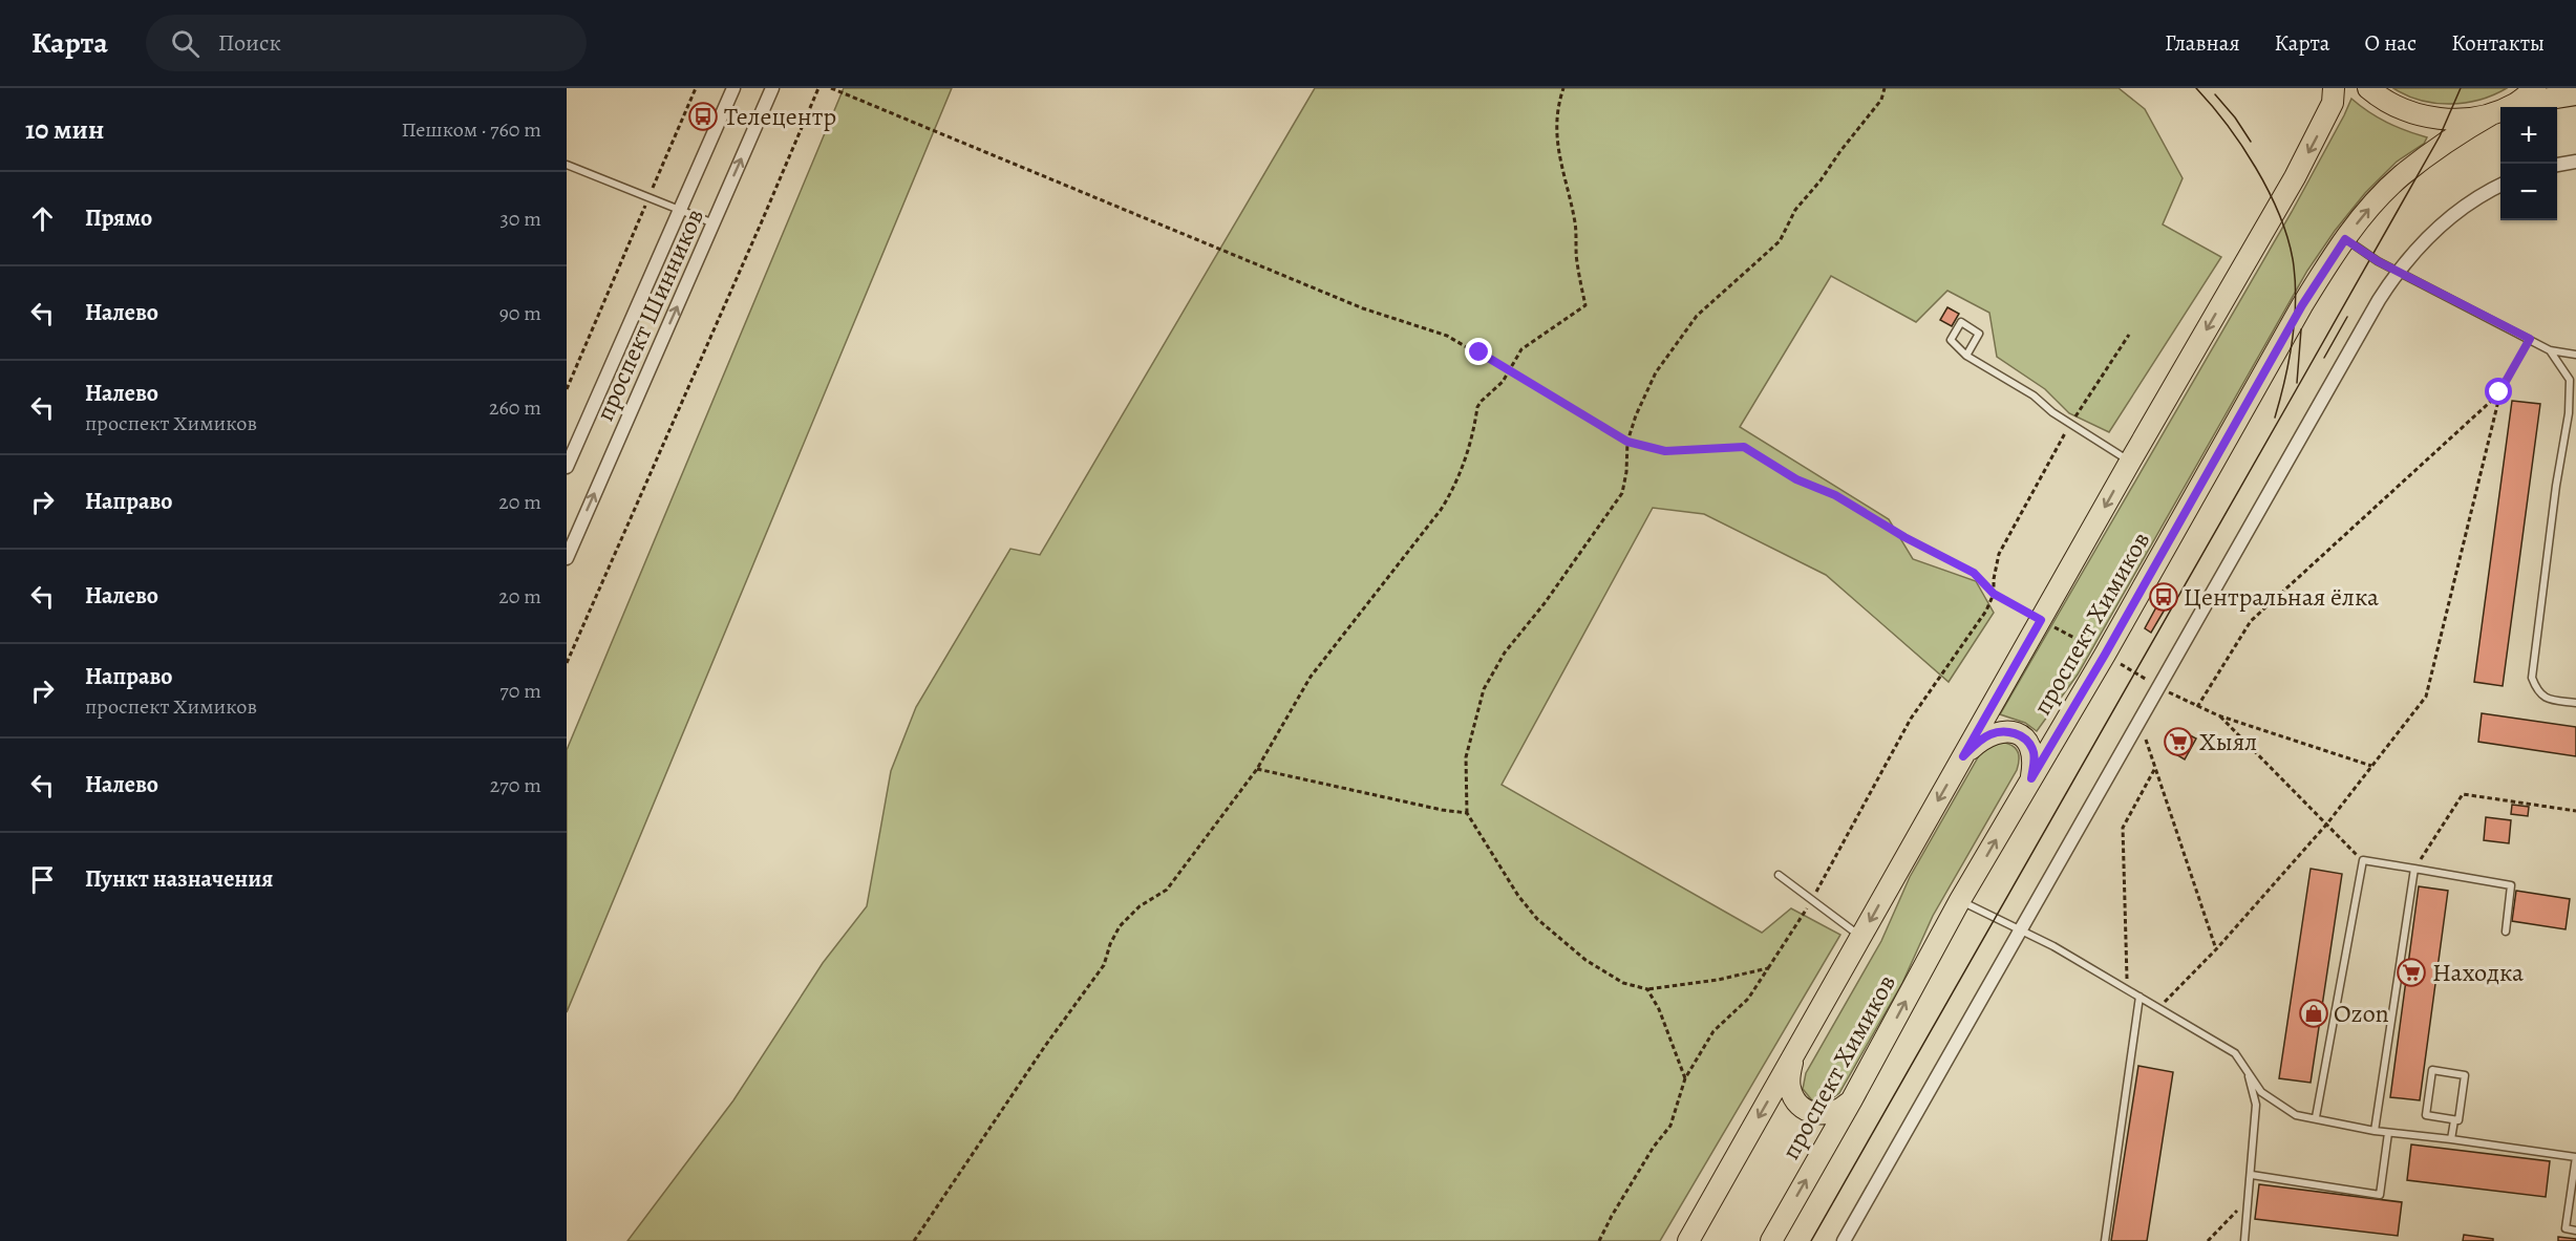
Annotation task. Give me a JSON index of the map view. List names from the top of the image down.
{
  "streets": {
    "main road": ["проспект Химиков"],
    "street": ["проспект Шинников"]
  },
  "places": {
    "bus stop": ["Телецентр", "Центральная ёлка"],
    "supermarket": ["Хыял", "Находка"],
    "shop": ["Ozon"]
  },
  "page": {
    "header": "Карта",
    "search": "Поиск",
    "nav": [
      "Главная",
      "Карта",
      "О нас",
      "Контакты"
    ],
    "heading": ["10 мин", "Пешком · 760 m"],
    "map_buttons": ["+", "−"],
    "list": [
      ["Прямо", "30 m"],
      ["Налево", "90 m"],
      ["Налево", "проспект Химиков", "260 m"],
      ["Направо", "20 m"],
      ["Налево", "20 m"],
      ["Направо", "проспект Химиков", "70 m"],
      ["Налево", "270 m"],
      "Пункт назначения"
    ]
  }
}
